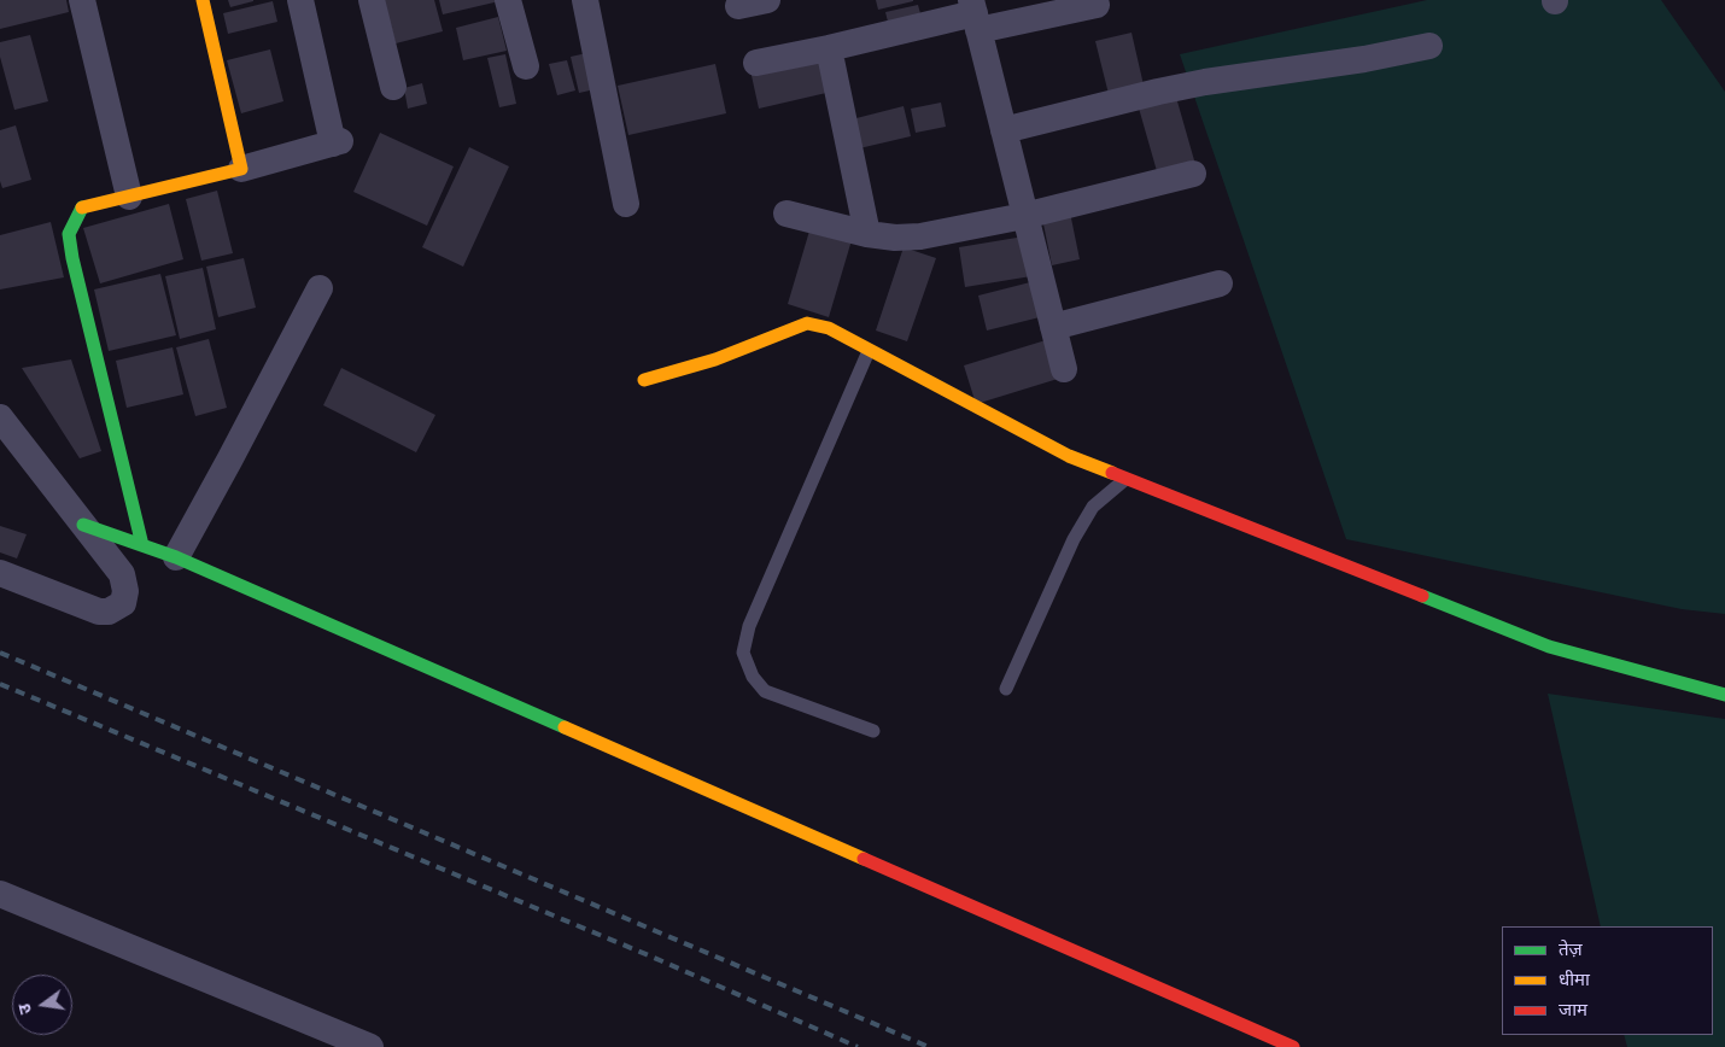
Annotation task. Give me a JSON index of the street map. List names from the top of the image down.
{
  "legend": ["तेज़", "धीमा", "जाम"],
  "north": "left"
}
